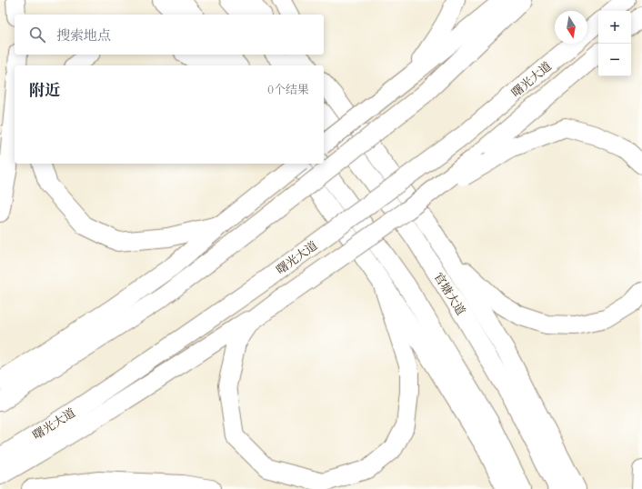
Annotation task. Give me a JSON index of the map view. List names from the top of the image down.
{
  "streets": {
    "highway": ["曙光大道", "官塘大道"]
  },
  "north": "bottom",
  "page": {
    "map_buttons": ["+", "−"],
    "search": "搜索地点",
    "heading": ["附近", "0个结果"]
  }
}
